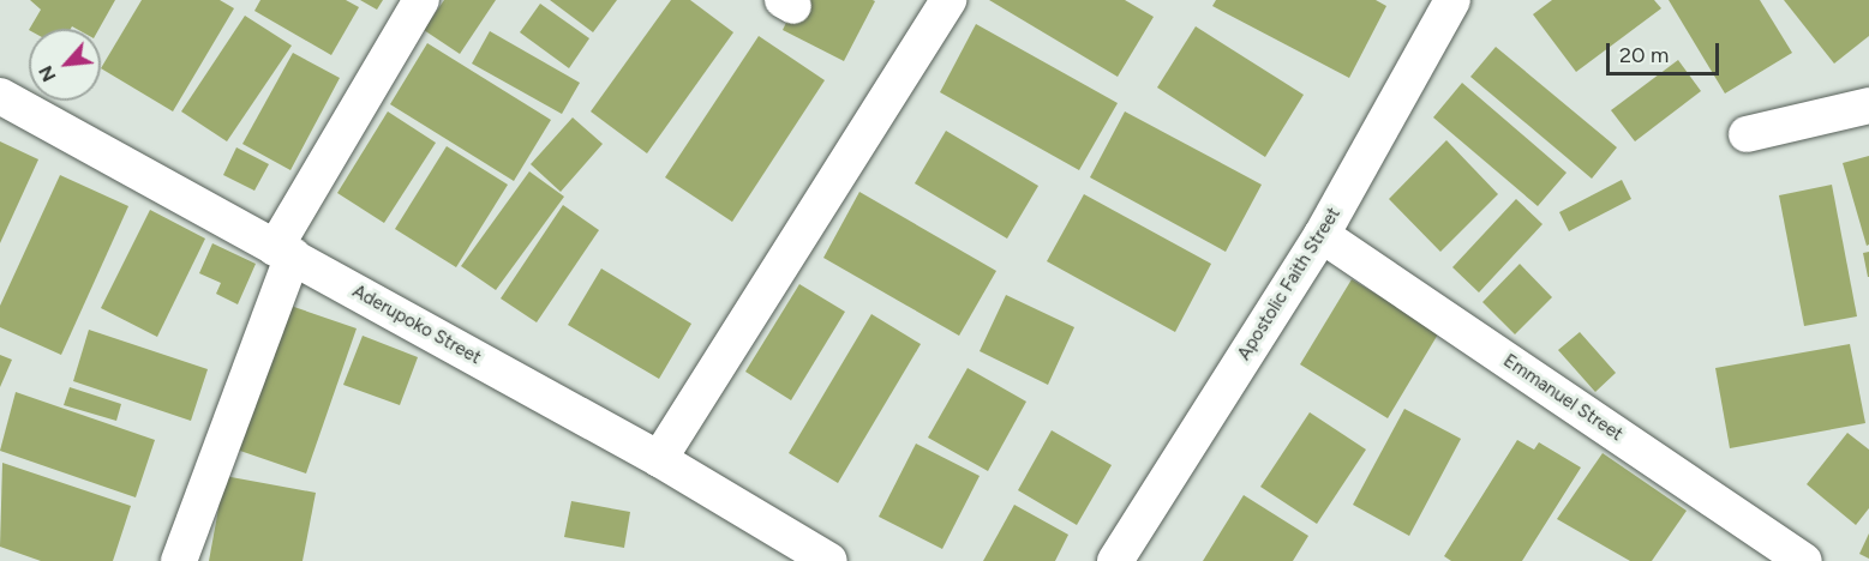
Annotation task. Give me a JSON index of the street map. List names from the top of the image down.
{
  "streets": {
    "street": ["Apostolic Faith Street", "Aderupoko Street", "Emmanuel Street"]
  },
  "crossings": [
    ["Apostolic Faith Street", "Emmanuel Street"]
  ],
  "scale_bar": "20 m",
  "north": "bottom left"
}
